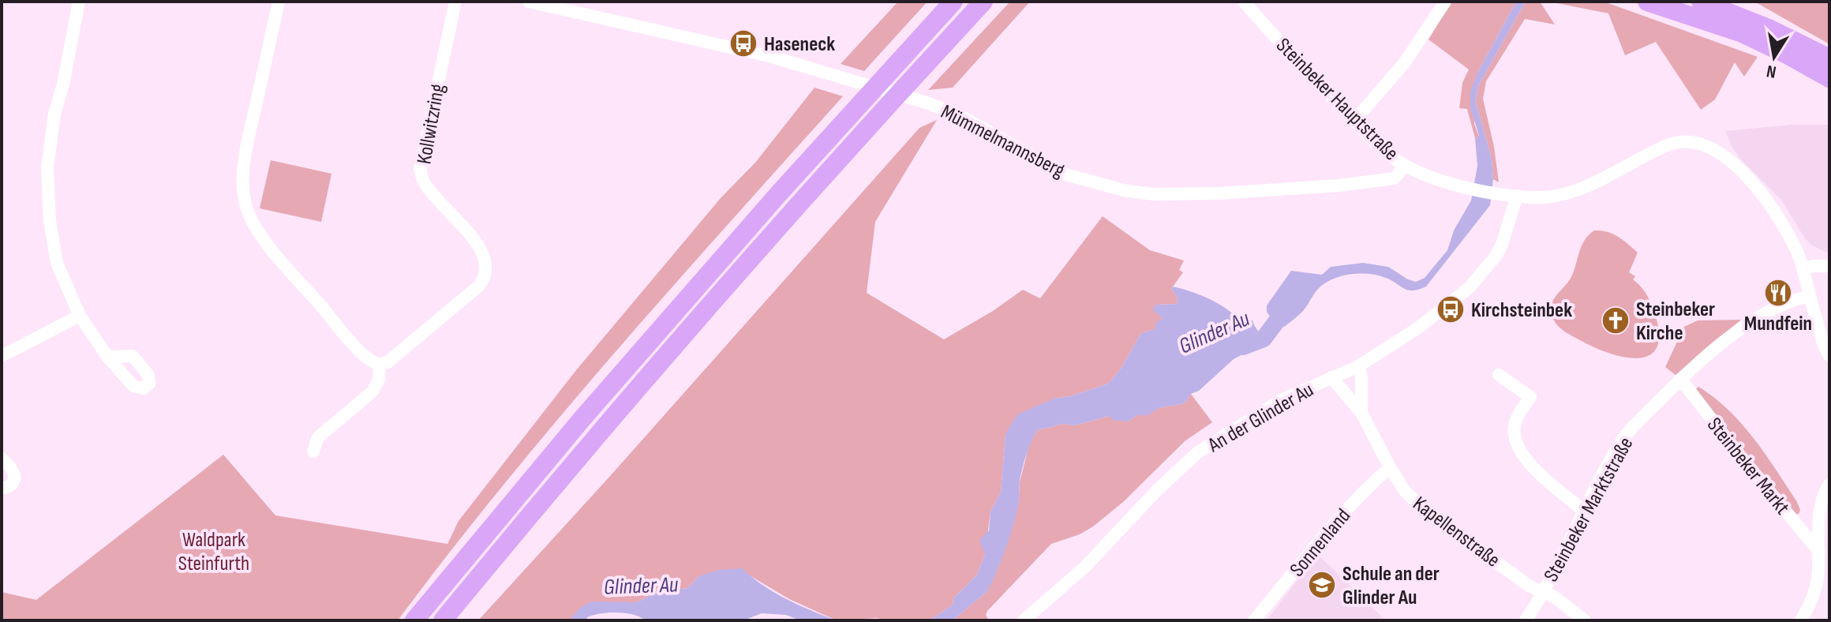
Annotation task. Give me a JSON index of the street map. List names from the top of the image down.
{
  "streets": {
    "street": [
      "Steinbeker Hauptstraße",
      "Kollwitzring",
      "Mümmelmannsberg",
      "An der Glinder Au",
      "Steinbeker Markt",
      "Steinbeker Marktstraße",
      "Kapellenstraße",
      "Sonnenland"
    ]
  },
  "crossings": [
    ["Steinbeker Hauptstraße", "Mümmelmannsberg"],
    ["Steinbeker Hauptstraße", "An der Glinder Au"],
    ["Steinbeker Hauptstraße", "Steinbeker Marktstraße"],
    ["An der Glinder Au", "Kapellenstraße"],
    ["Steinbeker Markt", "Steinbeker Marktstraße"],
    ["Steinbeker Marktstraße", "Kapellenstraße"],
    ["Kapellenstraße", "Sonnenland"]
  ],
  "water": ["Glinder Au"],
  "parks": ["Waldpark Steinfurth"],
  "places": {
    "bus stop": ["Haseneck", "Kirchsteinbek"],
    "restaurant": ["Mundfein"],
    "church": ["Steinbeker Kirche"],
    "school or university": ["Schule an der Glinder Au"]
  },
  "north": "bottom"
}
